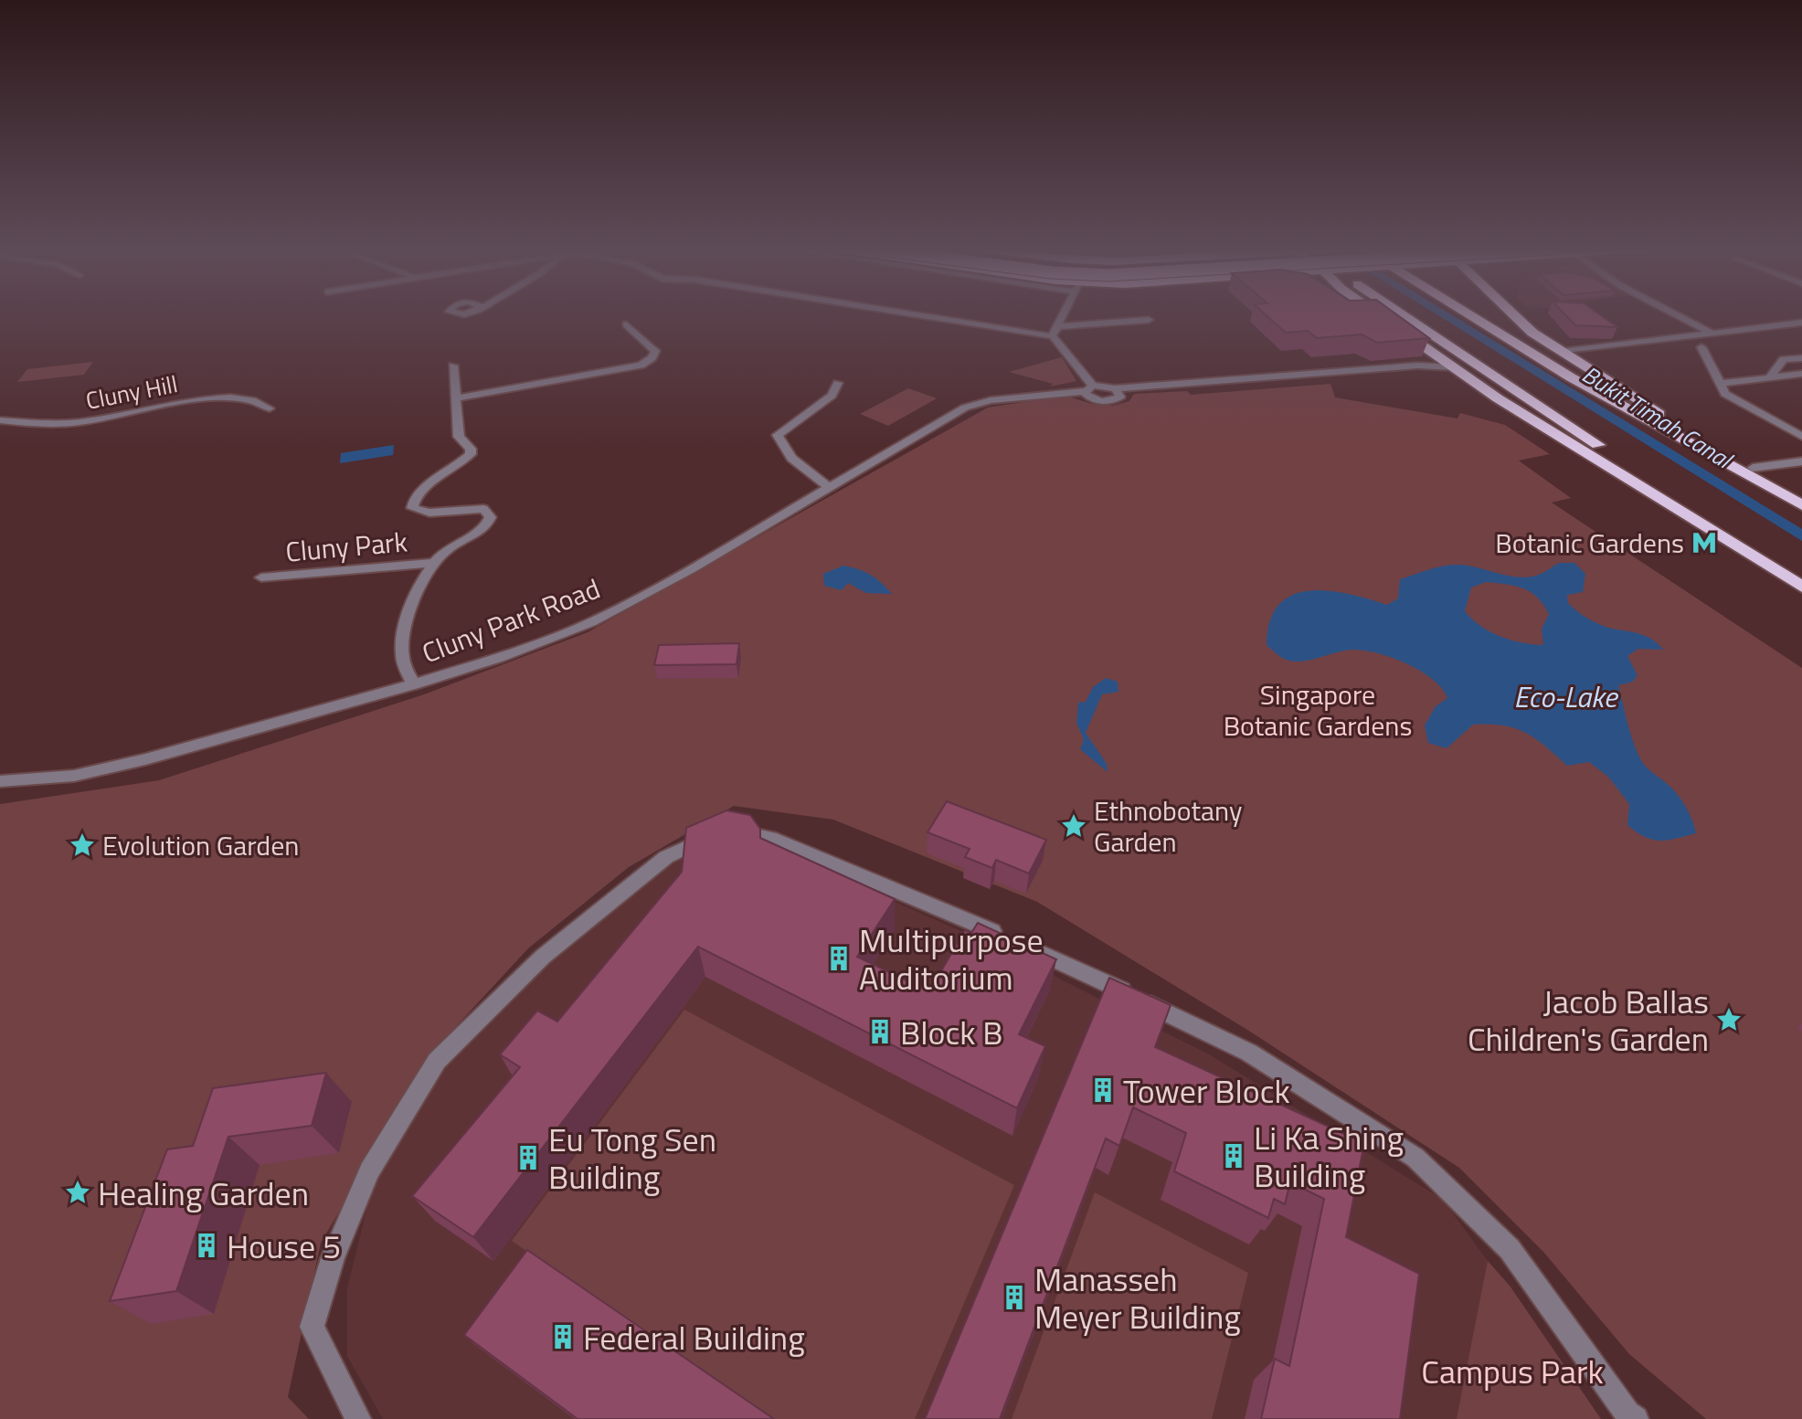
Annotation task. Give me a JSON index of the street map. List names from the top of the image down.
{
  "streets": {
    "street": ["Cluny Hill", "Cluny Park", "Cluny Park Road"]
  },
  "crossings": [
    ["Cluny Park", "Cluny Park Road"]
  ],
  "water": ["Bukit Timah Canal", "Eco-Lake"],
  "parks": ["Singapore Botanic Gardens", "Campus Park"],
  "places": {
    "metro station": ["Botanic Gardens"],
    "place": [
      "Ethnobotany Garden",
      "Evolution Garden",
      "Jacob Ballas Children's Garden",
      "Healing Garden"
    ],
    "building": [
      "Multipurpose Auditorium",
      "Block B",
      "Tower Block",
      "Li Ka Shing Building",
      "Eu Tong Sen Building",
      "House 5",
      "Manasseh Meyer Building",
      "Federal Building"
    ]
  }
}
